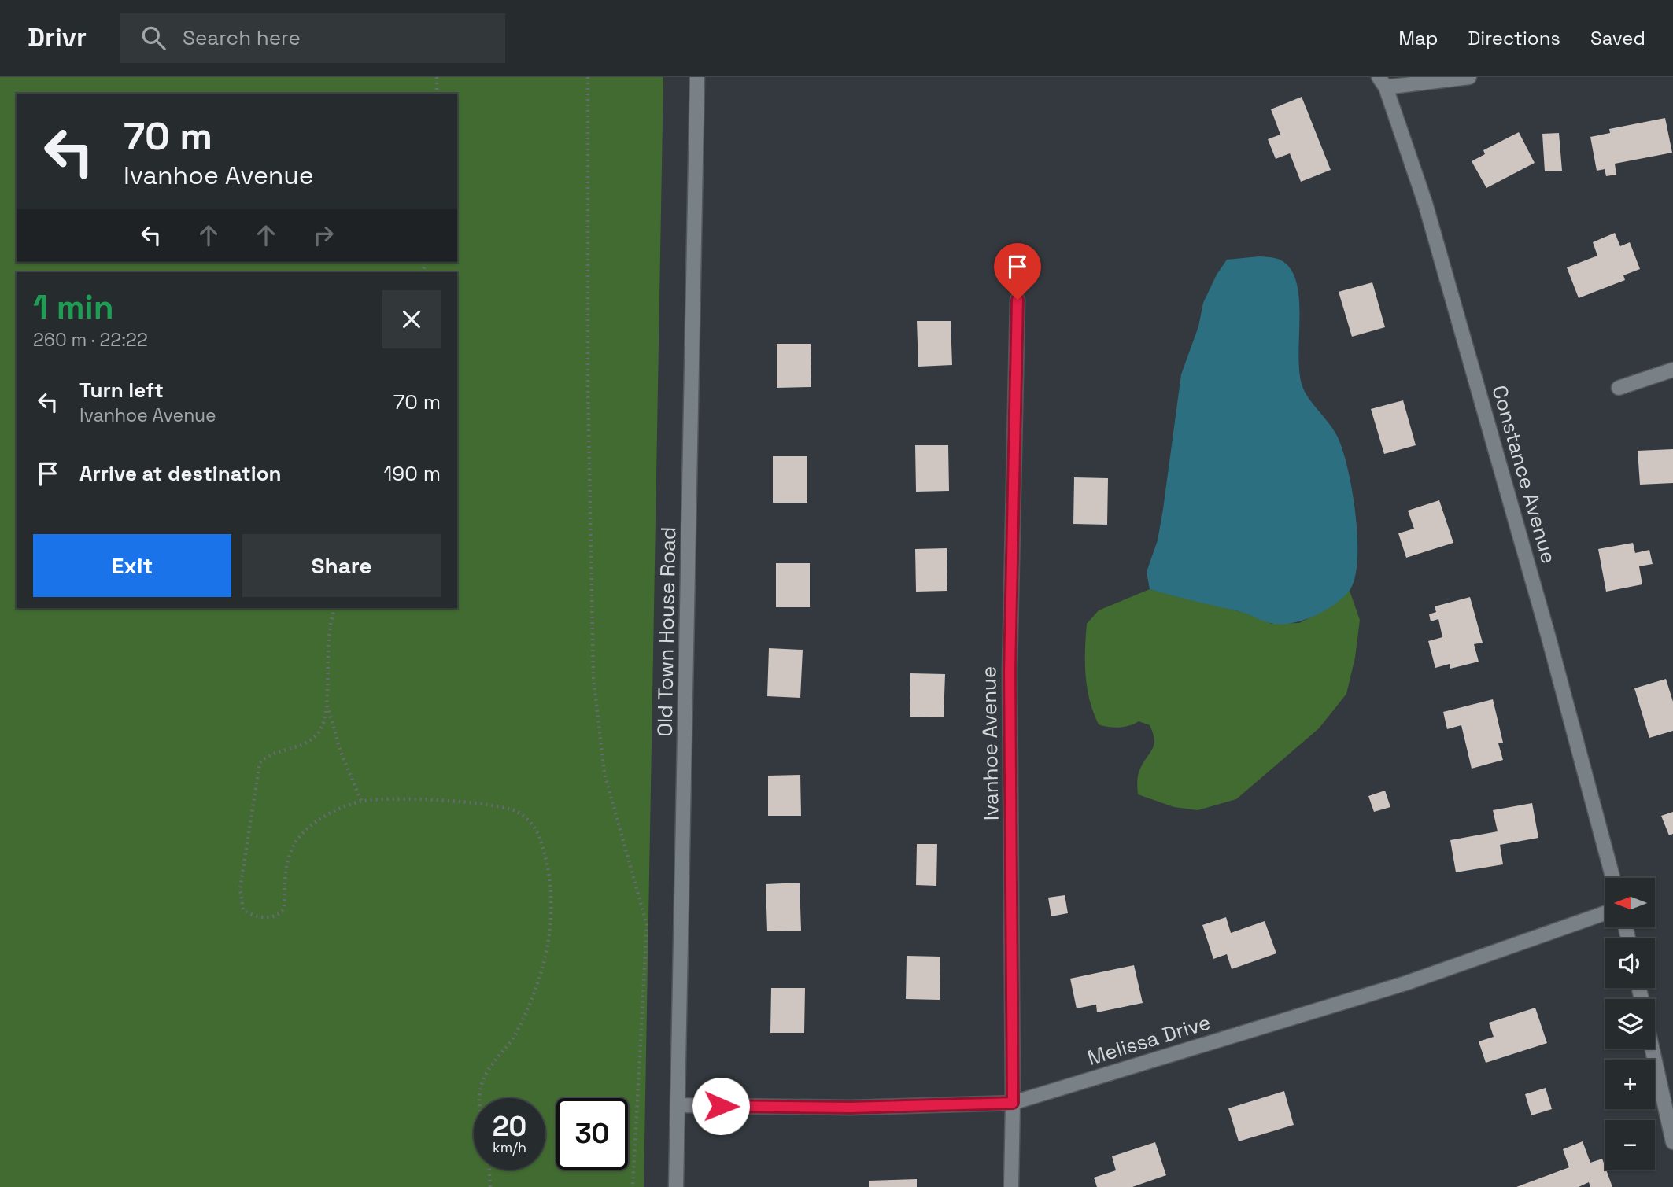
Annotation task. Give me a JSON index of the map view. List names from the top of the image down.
{
  "streets": {
    "street": [
      "Constance Avenue",
      "Old Town House Road",
      "Ivanhoe Avenue",
      "Melissa Drive"
    ]
  },
  "crossings": [
    ["Old Town House Road", "Melissa Drive"],
    ["Ivanhoe Avenue", "Melissa Drive"]
  ],
  "north": "left",
  "page": {
    "header": "Drivr",
    "search": "Search here",
    "nav": ["Map", "Directions", "Saved"],
    "turn": ["70 m", "Ivanhoe Avenue"],
    "heading": ["1 min", "260 m · 22:22"],
    "list": [
      {
        "name": "Turn left",
        "note": "Ivanhoe Avenue",
        "value": "70 m"
      },
      {
        "name": "Arrive at destination",
        "value": "190 m"
      }
    ],
    "buttons": ["Exit", "Share"],
    "map_buttons": ["+", "−"],
    "speed": "20 km/h",
    "limit": "30"
  }
}
